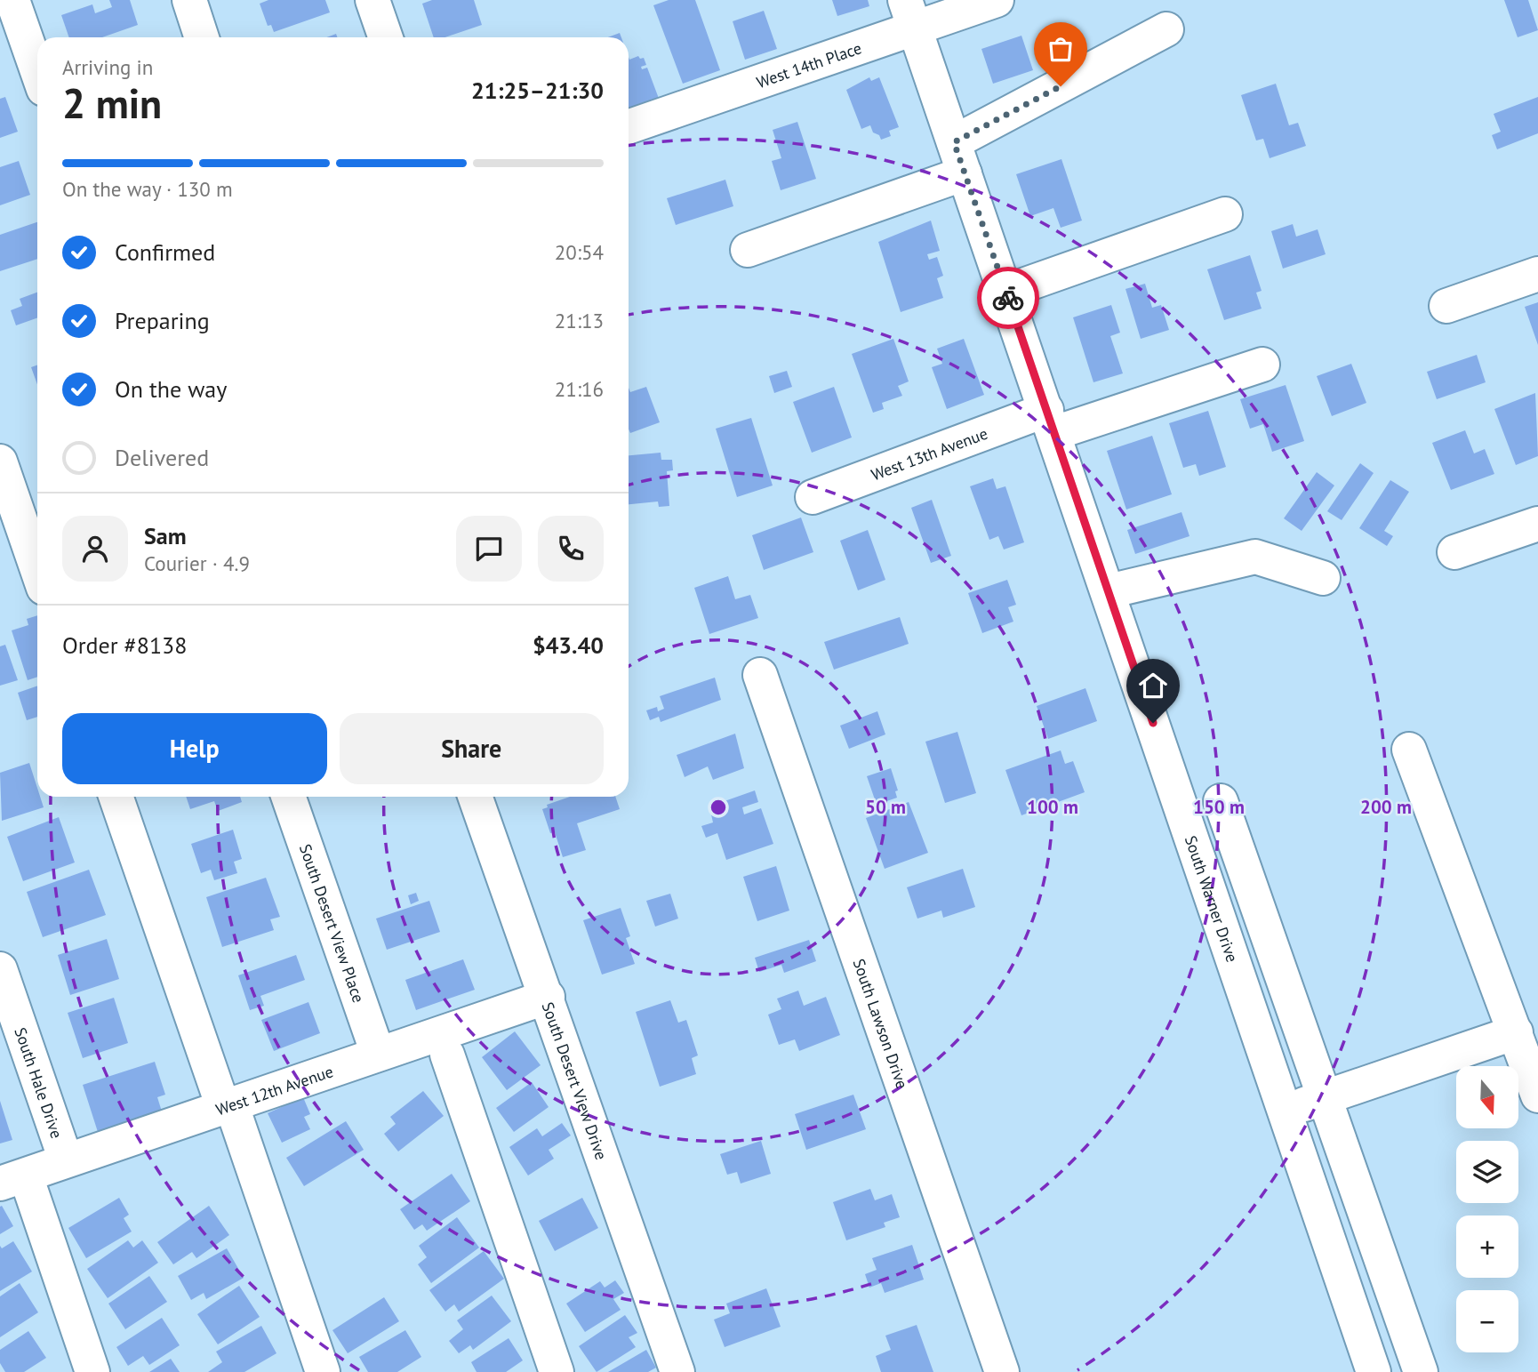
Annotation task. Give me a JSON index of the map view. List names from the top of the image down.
{
  "streets": {
    "street": [
      "West 14th Place",
      "West 13th Avenue",
      "South Warner Drive",
      "South Desert View Place",
      "South Lawson Drive",
      "South Desert View Drive",
      "South Hale Drive",
      "West 12th Avenue"
    ]
  },
  "crossings": [
    ["West 14th Place", "South Warner Drive"],
    ["West 13th Avenue", "South Warner Drive"],
    ["South Desert View Place", "West 12th Avenue"],
    ["South Desert View Drive", "West 12th Avenue"],
    ["South Hale Drive", "West 12th Avenue"]
  ],
  "north": "bottom",
  "page": {
    "heading": ["2 min", "Arriving in", "21:25–21:30"],
    "panel": [
      "Sam",
      "Courier · 4.9",
      "Order #8138",
      "$43.40"
    ],
    "bar": "On the way · 130 m",
    "list": [
      ["Confirmed", "20:54"],
      ["Preparing", "21:13"],
      ["On the way", "21:16"],
      "Delivered"
    ],
    "buttons": ["Help", "Share"],
    "map_buttons": ["+", "−"]
  },
  "rings": [
    "50 m",
    "100 m",
    "150 m",
    "200 m"
  ]
}
